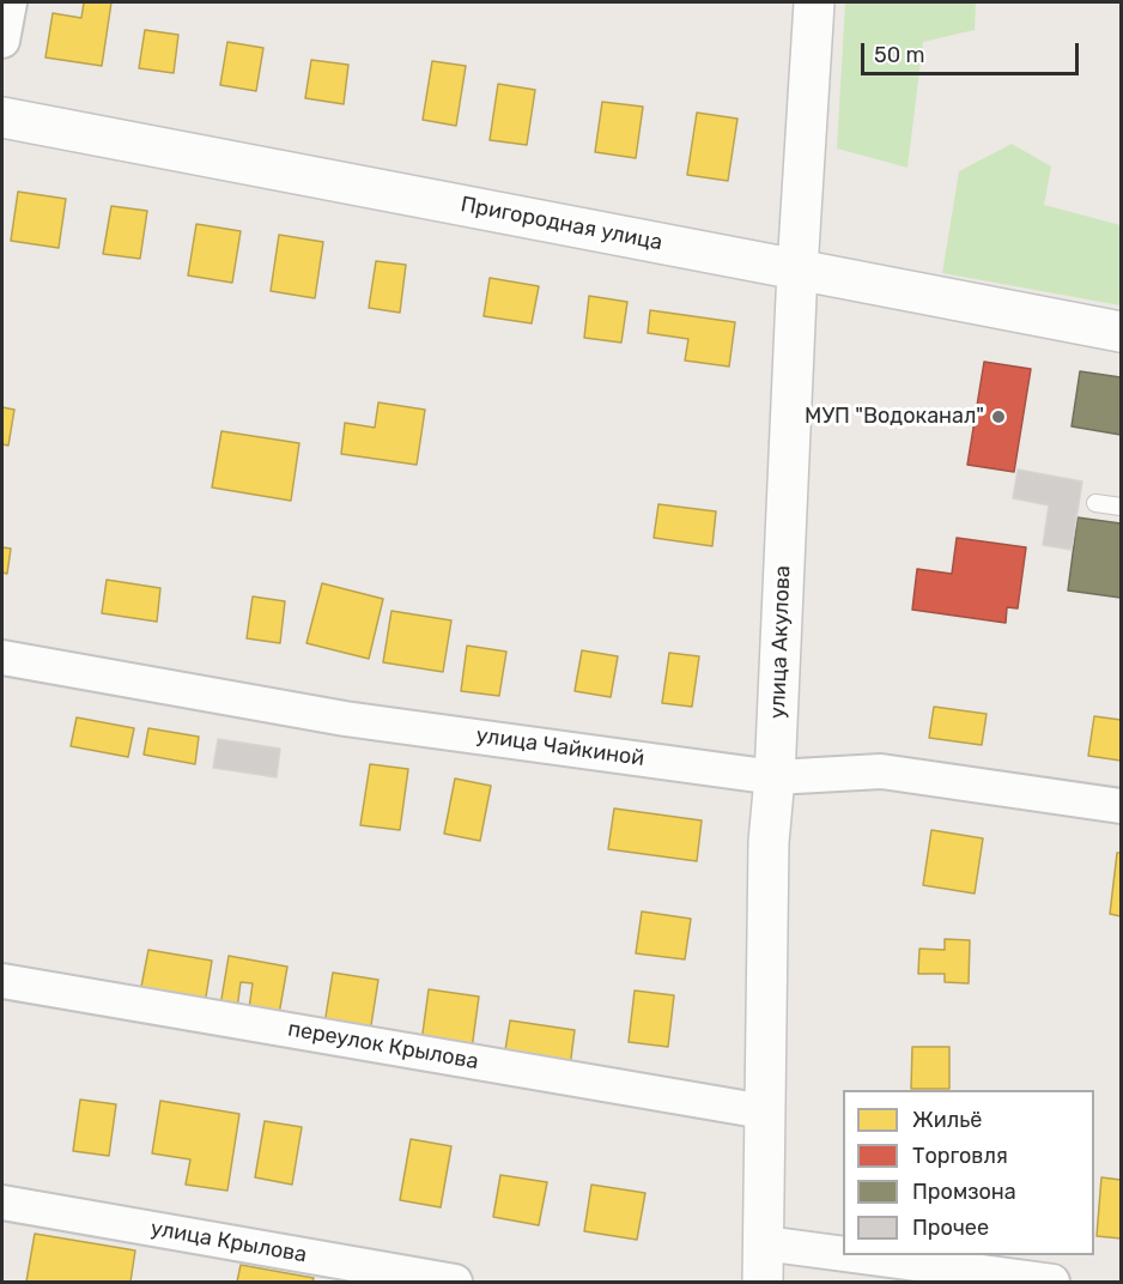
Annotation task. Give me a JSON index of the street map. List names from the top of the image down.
{
  "streets": {
    "main road": ["Пригородная улица", "улица Акулова"],
    "street": ["улица Чайкиной", "переулок Крылова", "улица Крылова"]
  },
  "crossings": [
    ["Пригородная улица", "улица Акулова"],
    ["улица Акулова", "улица Чайкиной"],
    ["улица Акулова", "переулок Крылова"]
  ],
  "places": ["МУП \"Водоканал\""],
  "legend": [
    "Жильё",
    "Торговля",
    "Промзона",
    "Прочее"
  ],
  "scale_bar": "50 m"
}
